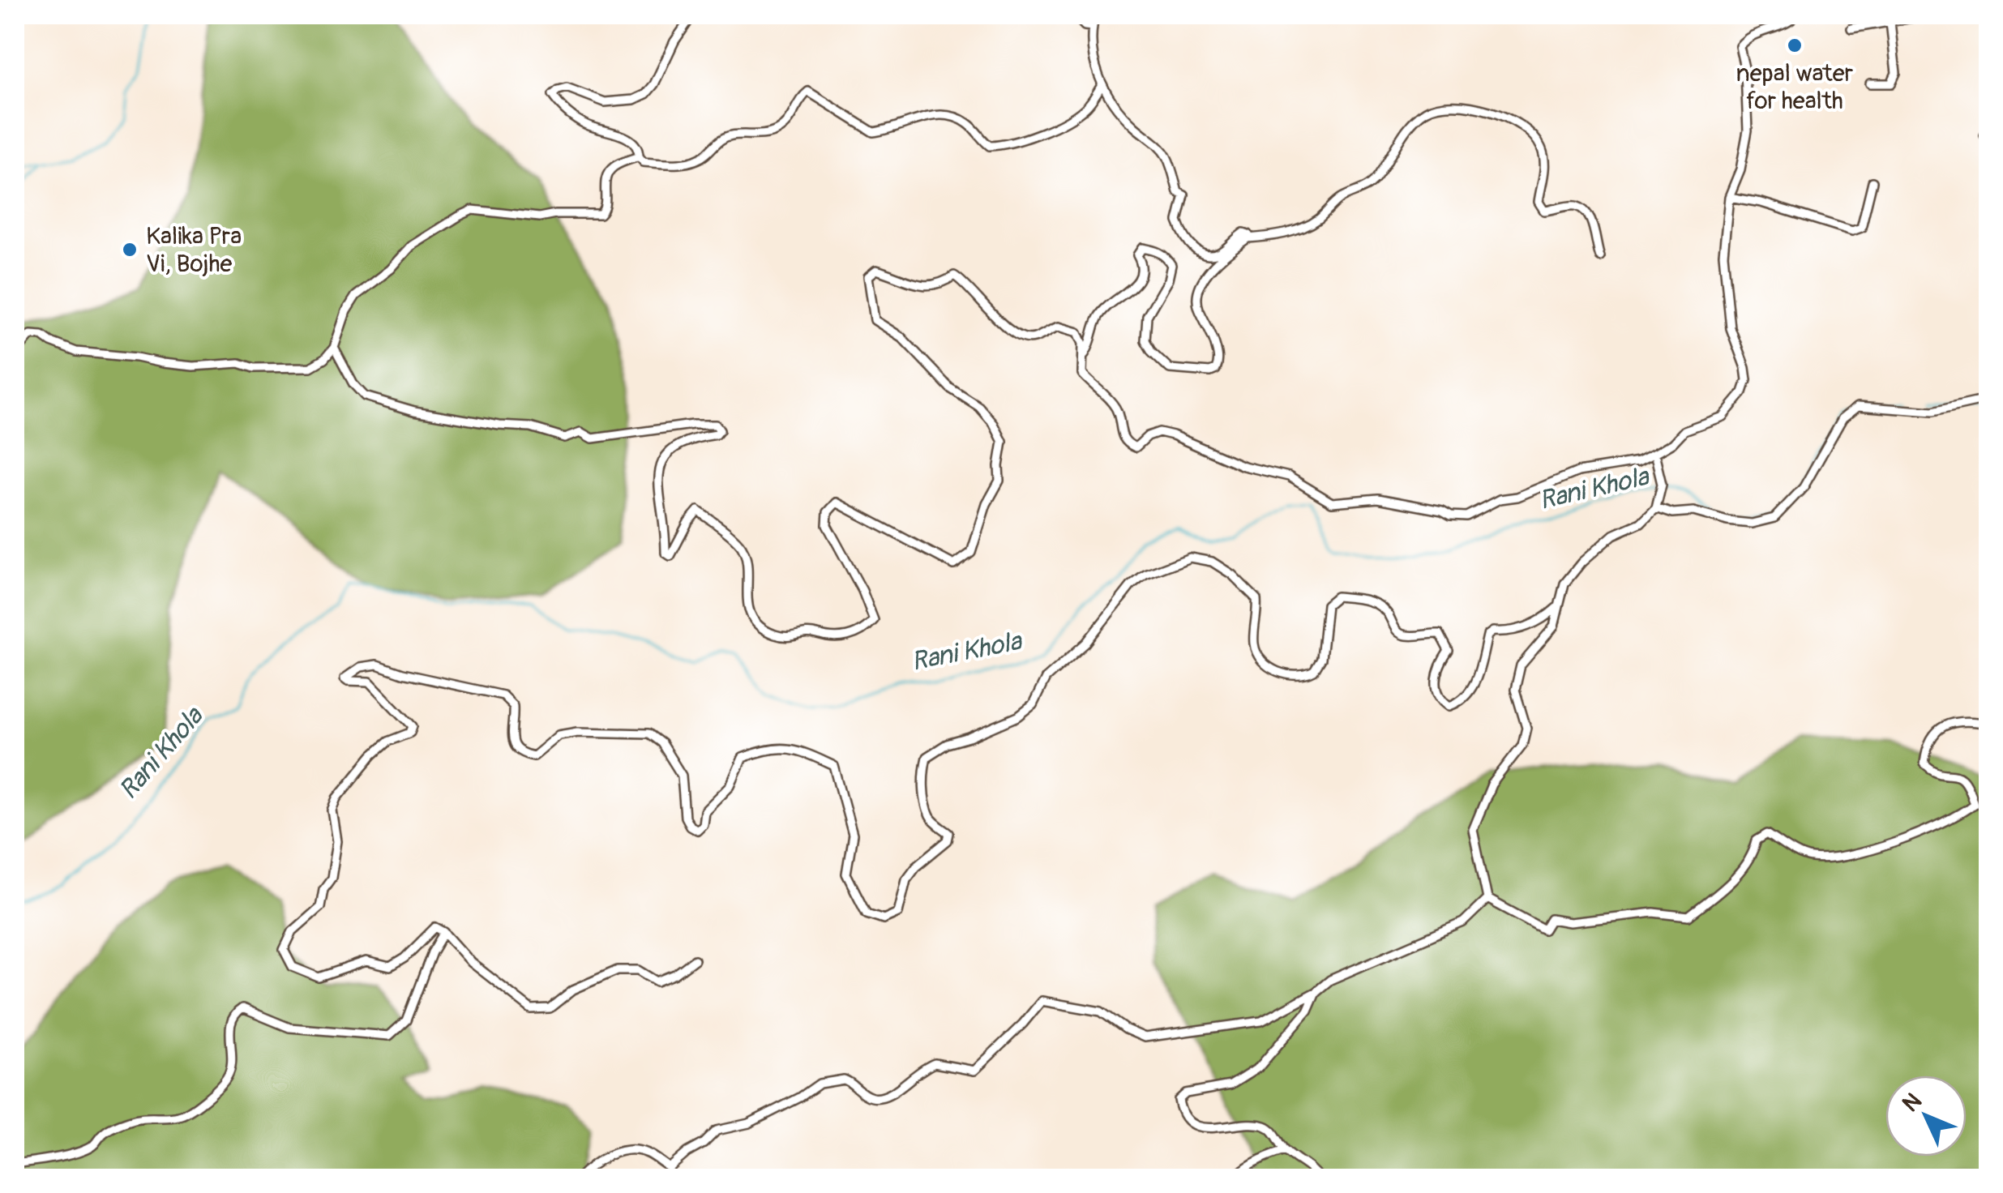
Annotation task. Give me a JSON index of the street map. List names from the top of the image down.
{
  "water": ["Rani Khola"],
  "places": ["nepal water for health", "Kalika Pra Vi, Bojhe"],
  "north": "top left"
}
